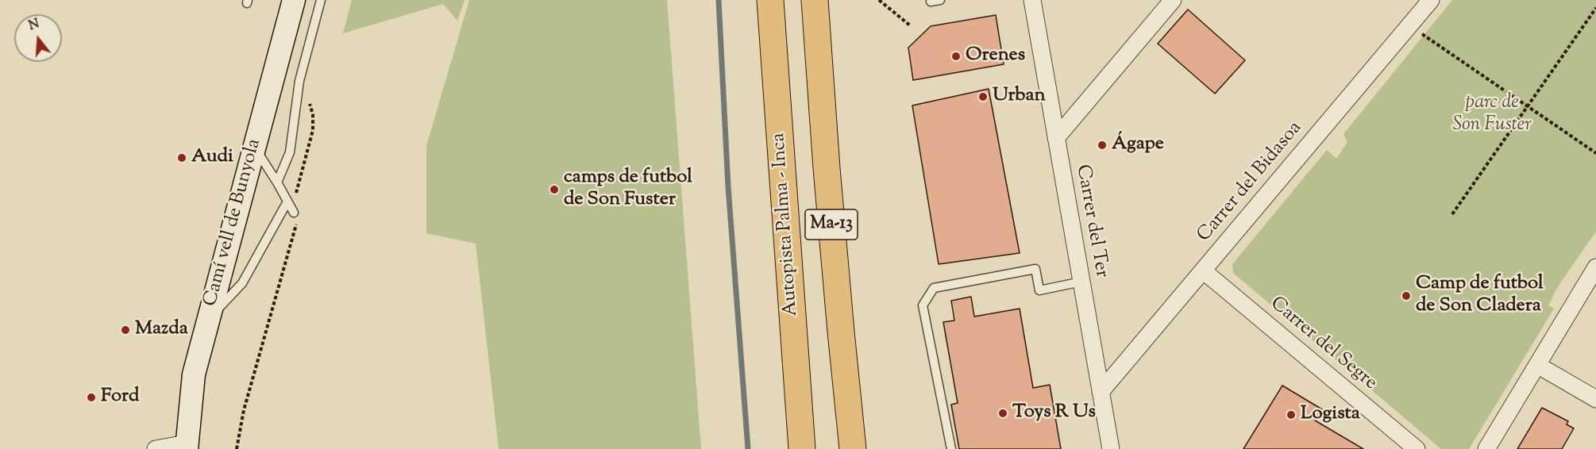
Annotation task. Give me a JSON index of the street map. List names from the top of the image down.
{
  "streets": {
    "highway": ["Autopista Palma - Inca", "Ma-13"],
    "main road": ["Camí vell de Bunyola"],
    "street": ["Carrer del Bidasoa", "Carrer del Ter", "Carrer del Segre"]
  },
  "crossings": [
    ["Carrer del Bidasoa", "Carrer del Ter"],
    ["Carrer del Bidasoa", "Carrer del Segre"]
  ],
  "parks": ["parc de Son Fuster"],
  "places": [
    "Orenes",
    "Urban",
    "Ágape",
    "Audi",
    "camps de futbol de Son Fuster",
    "Camp de futbol de Son Cladera",
    "Mazda",
    "Ford",
    "Toys R Us",
    "Logista"
  ],
  "north": "top"
}
